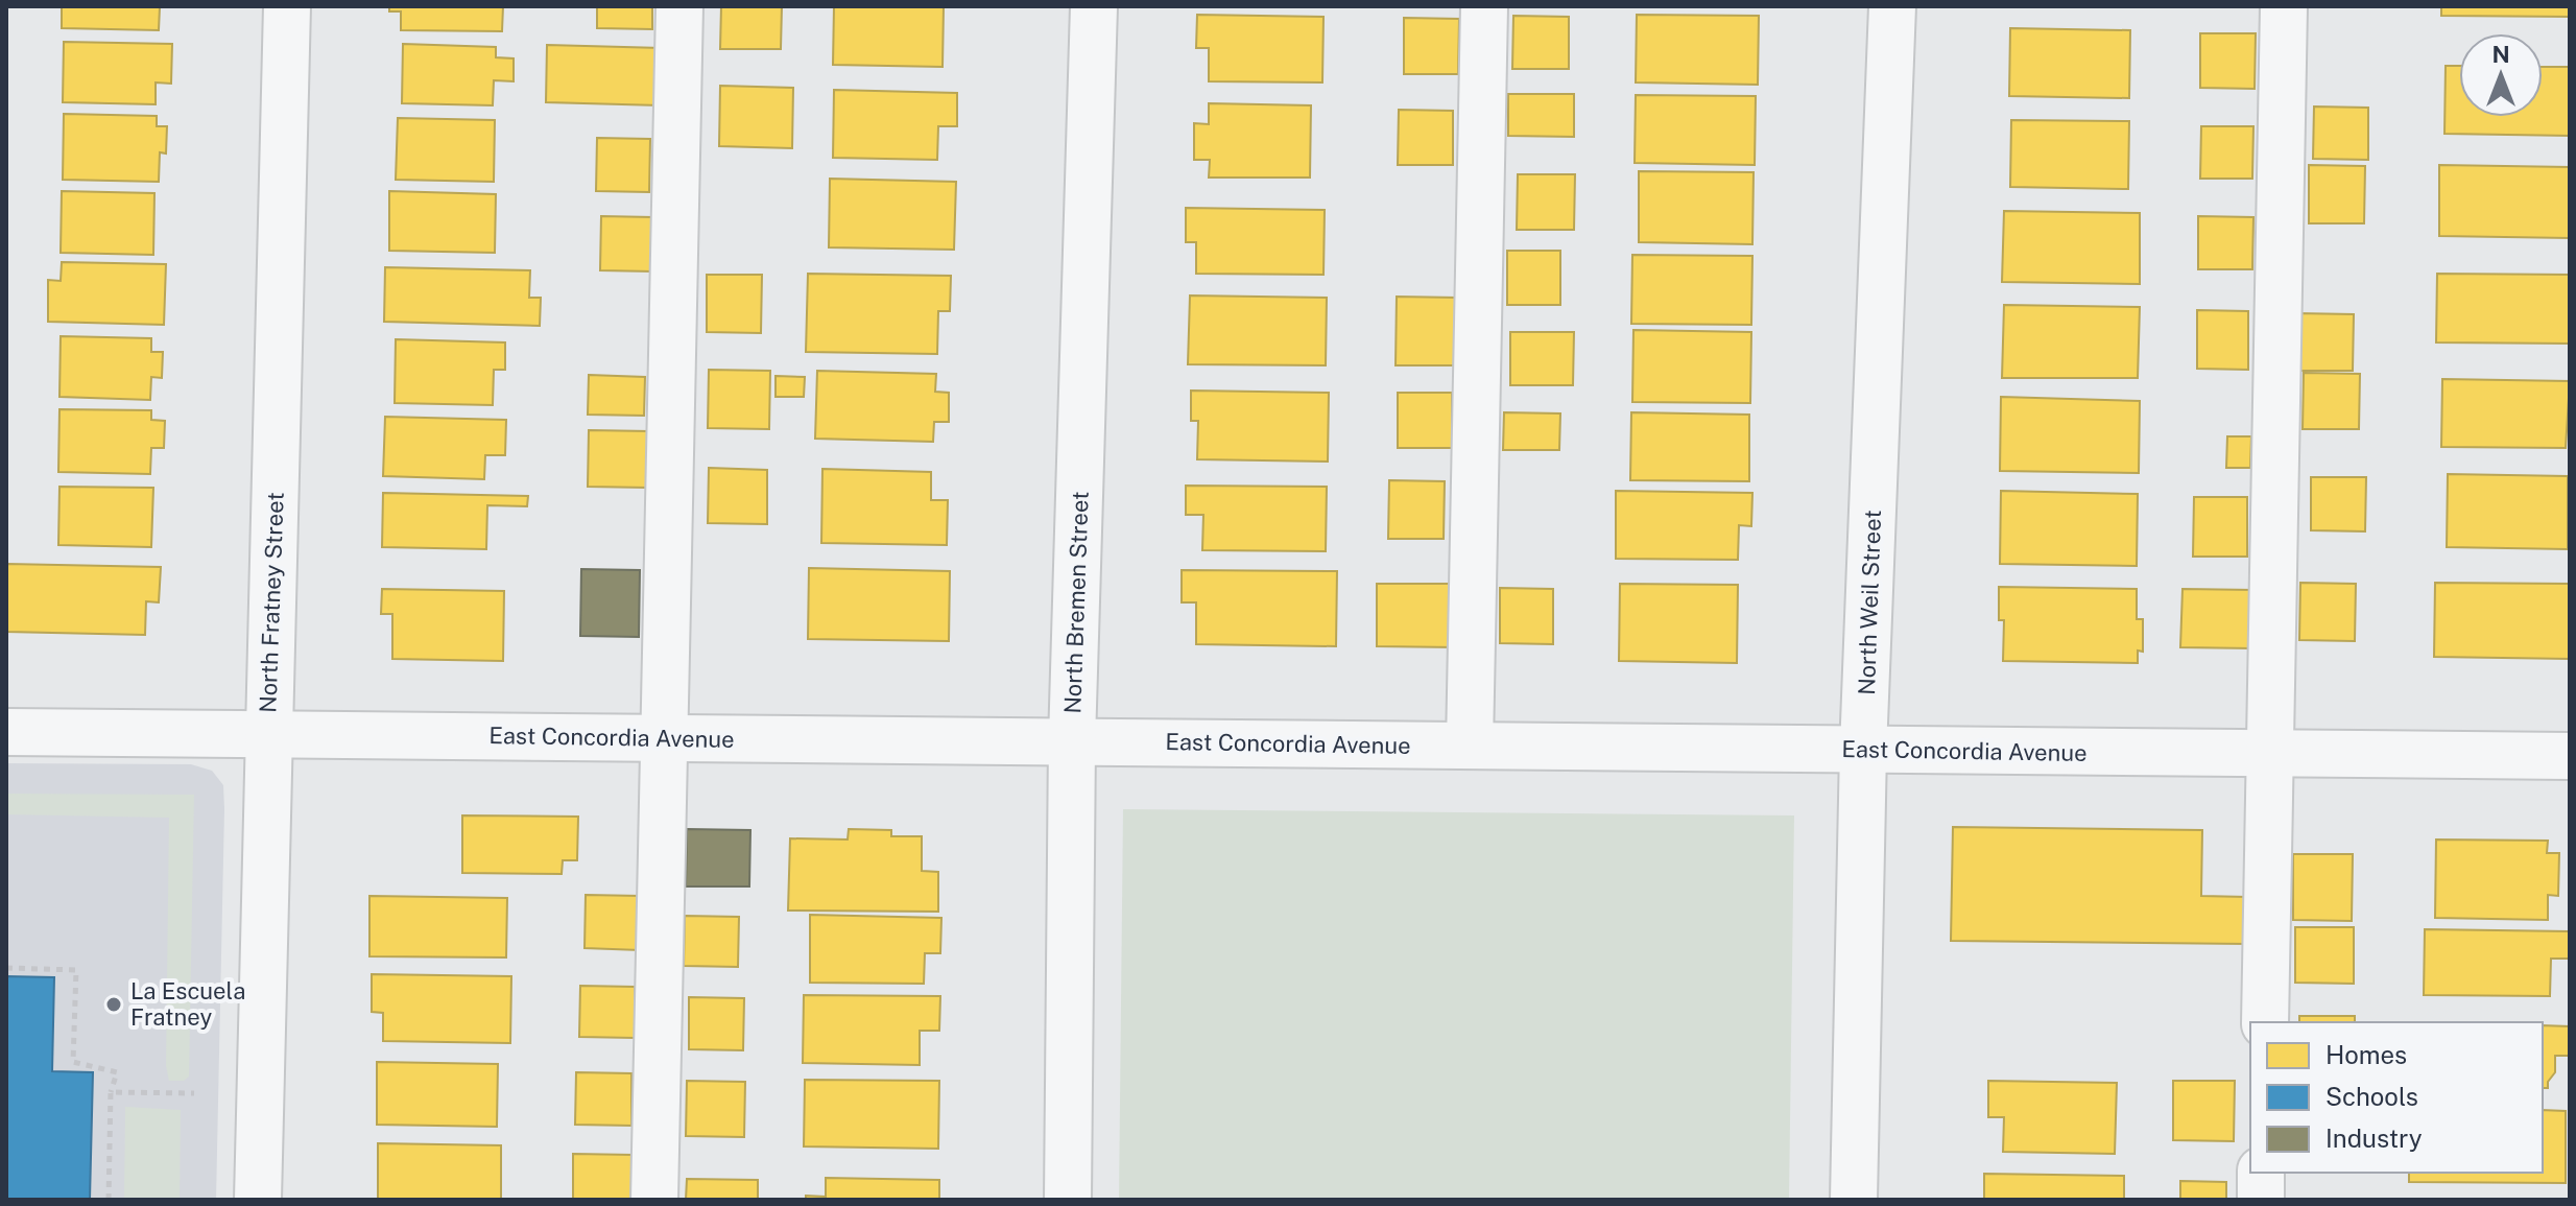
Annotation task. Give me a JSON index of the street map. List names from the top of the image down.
{
  "streets": {
    "street": [
      "North Fratney Street",
      "North Bremen Street",
      "North Weil Street",
      "East Concordia Avenue"
    ]
  },
  "crossings": [
    ["North Fratney Street", "East Concordia Avenue"],
    ["North Bremen Street", "East Concordia Avenue"],
    ["North Weil Street", "East Concordia Avenue"]
  ],
  "places": ["La Escuela Fratney"],
  "legend": ["Homes", "Schools", "Industry"],
  "north": "top"
}
